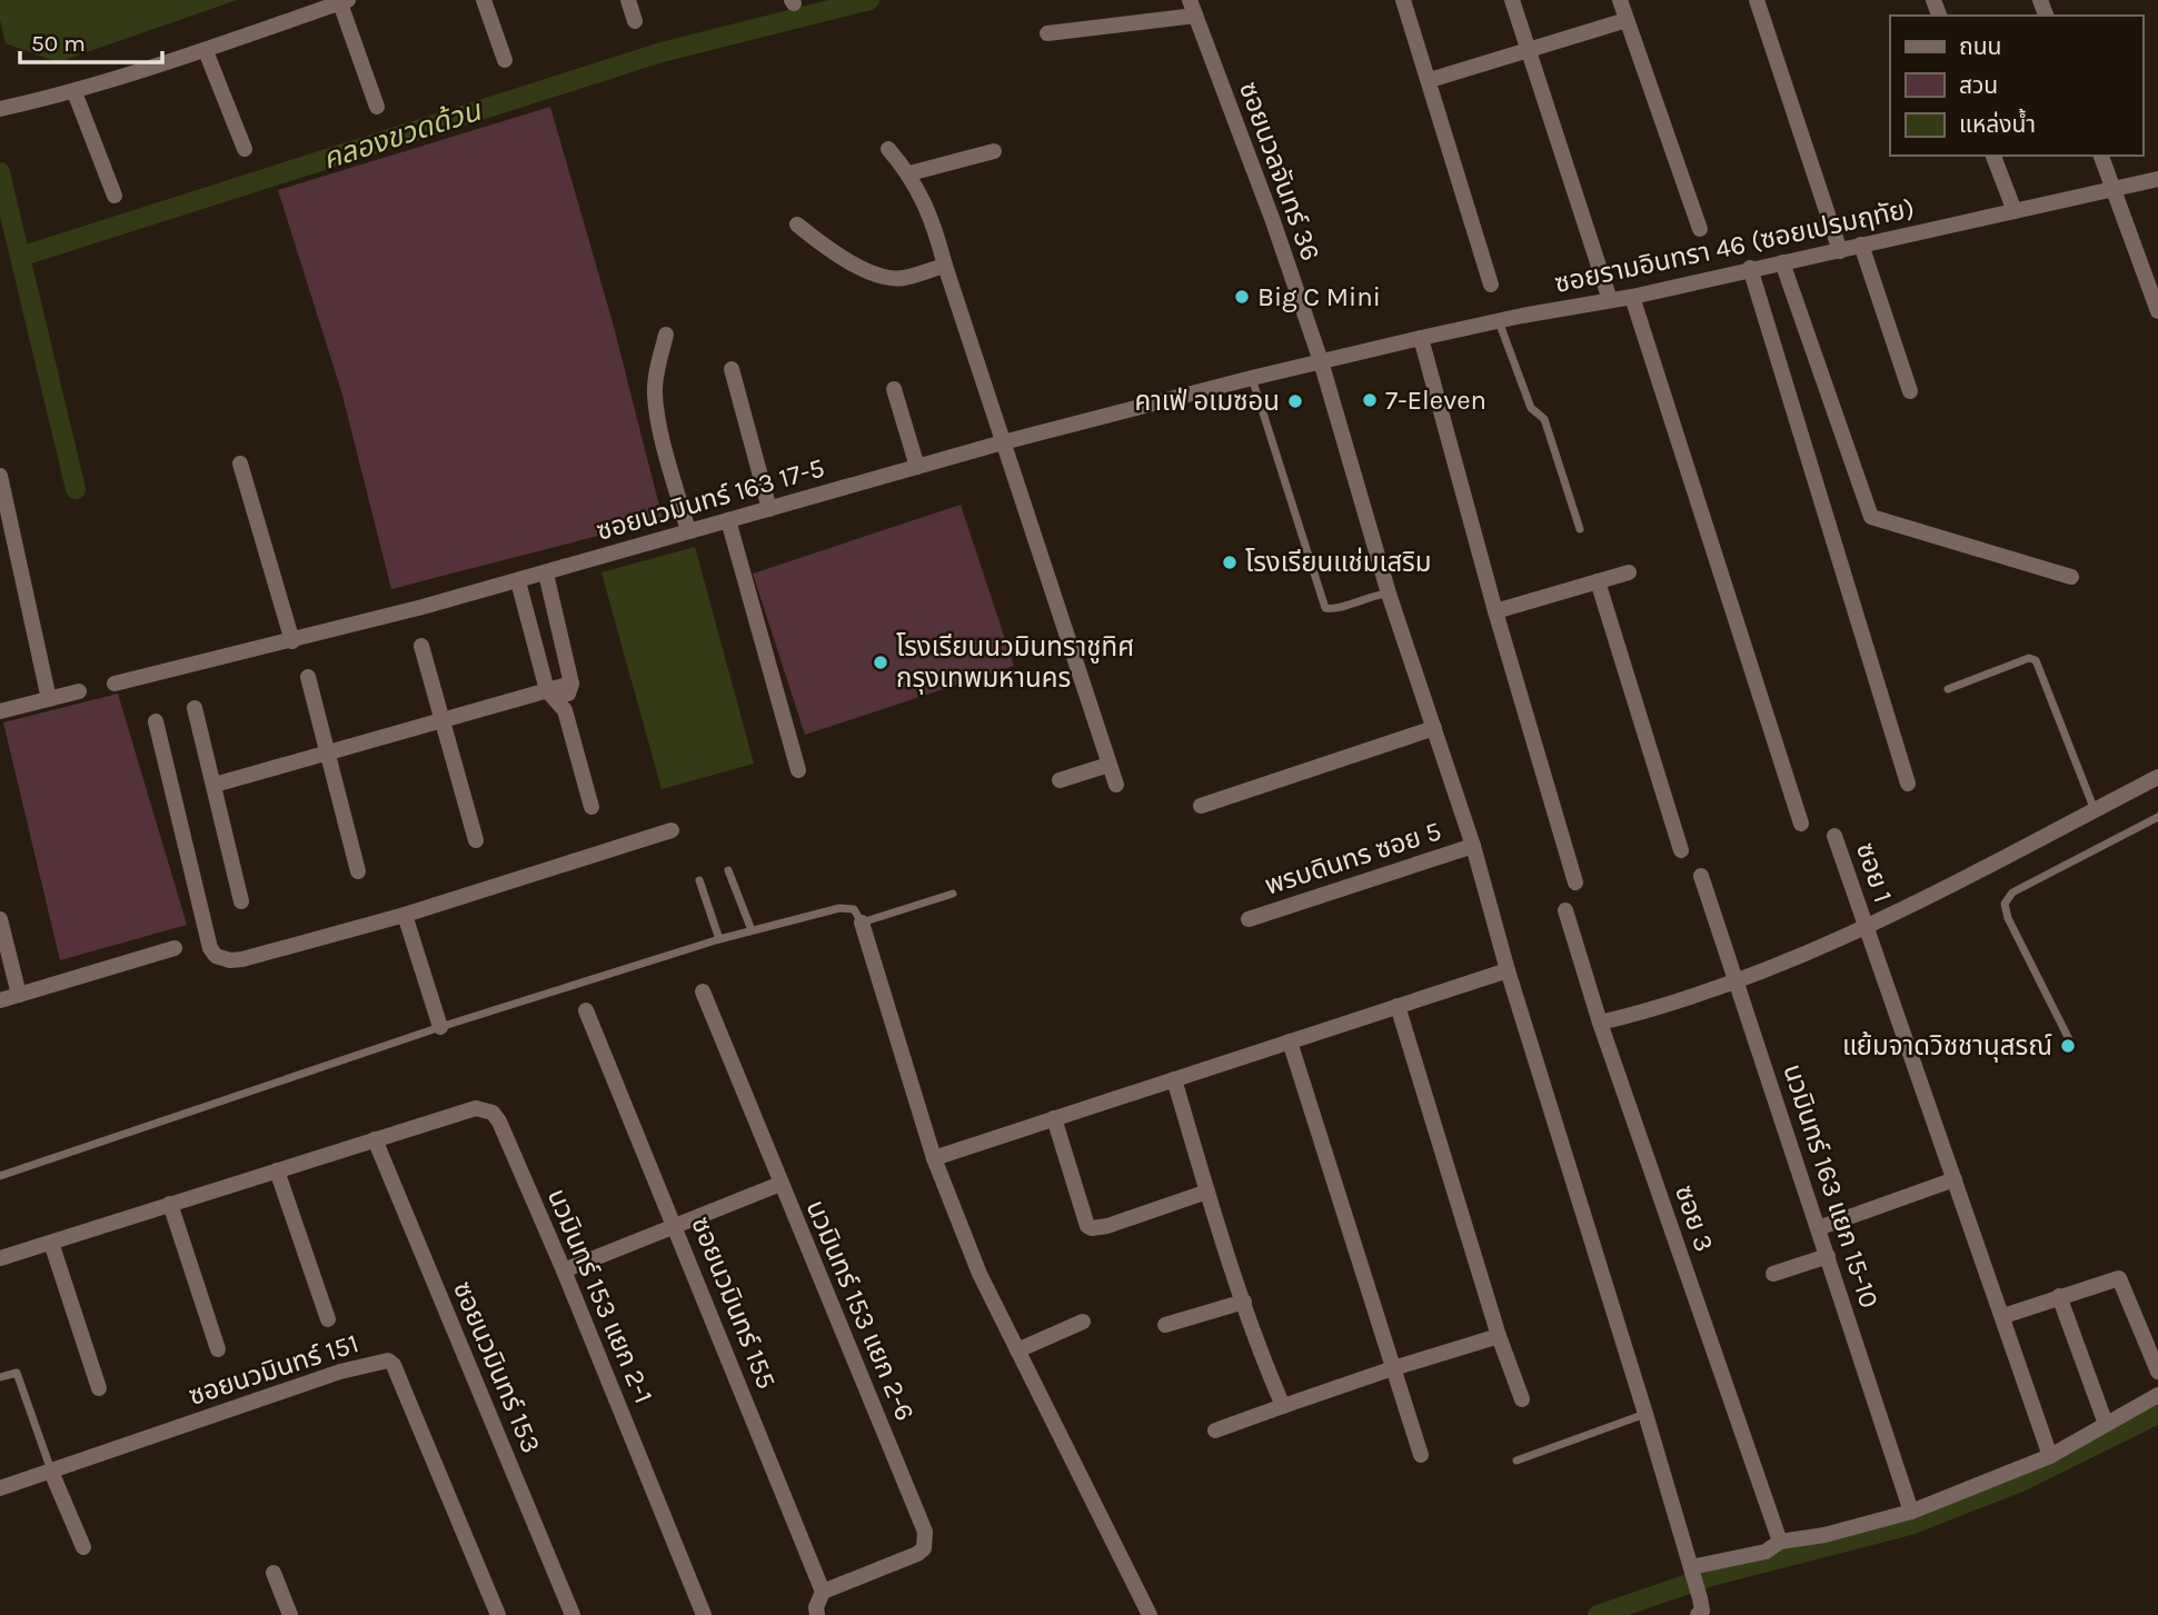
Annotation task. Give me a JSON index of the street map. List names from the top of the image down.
{
  "streets": {
    "street": [
      "ซอยนวลจันทร์ 36",
      "ซอยรามอินทรา 46 (ซอยเปรมฤทัย)",
      "ซอยนวมินทร์ 163 17-5",
      "พรบดินทร ซอย 5",
      "ซอย 1",
      "นวมินทร์ 163 แยก 15-10",
      "ซอย 3",
      "นวมินทร์ 153 แยก 2-1",
      "ซอยนวมินทร์ 155",
      "นวมินทร์ 153 แยก 2-6",
      "ซอยนวมินทร์ 153",
      "ซอยนวมินทร์ 151"
    ]
  },
  "crossings": [
    ["ซอยนวลจันทร์ 36", "ซอยรามอินทรา 46 (ซอยเปรมฤทัย)"],
    ["ซอยนวลจันทร์ 36", "ซอยนวมินทร์ 163 17-5"],
    ["ซอยนวลจันทร์ 36", "พรบดินทร ซอย 5"],
    ["ซอยรามอินทรา 46 (ซอยเปรมฤทัย)", "ซอยนวมินทร์ 163 17-5"],
    ["นวมินทร์ 153 แยก 2-1", "ซอยนวมินทร์ 153"],
    ["ซอยนวมินทร์ 155", "นวมินทร์ 153 แยก 2-6"]
  ],
  "water": ["คลองขวดด้วน"],
  "places": [
    "Big C Mini",
    "7-Eleven",
    "คาเฟ่ อเมซอน",
    "โรงเรียนแช่มเสริม",
    "โรงเรียนนวมินทราชูทิศ กรุงเทพมหานคร",
    "แย้มจาดวิชชานุสรณ์"
  ],
  "legend": ["ถนน", "สวน", "แหล่งน้ำ"],
  "scale_bar": "50 m"
}
